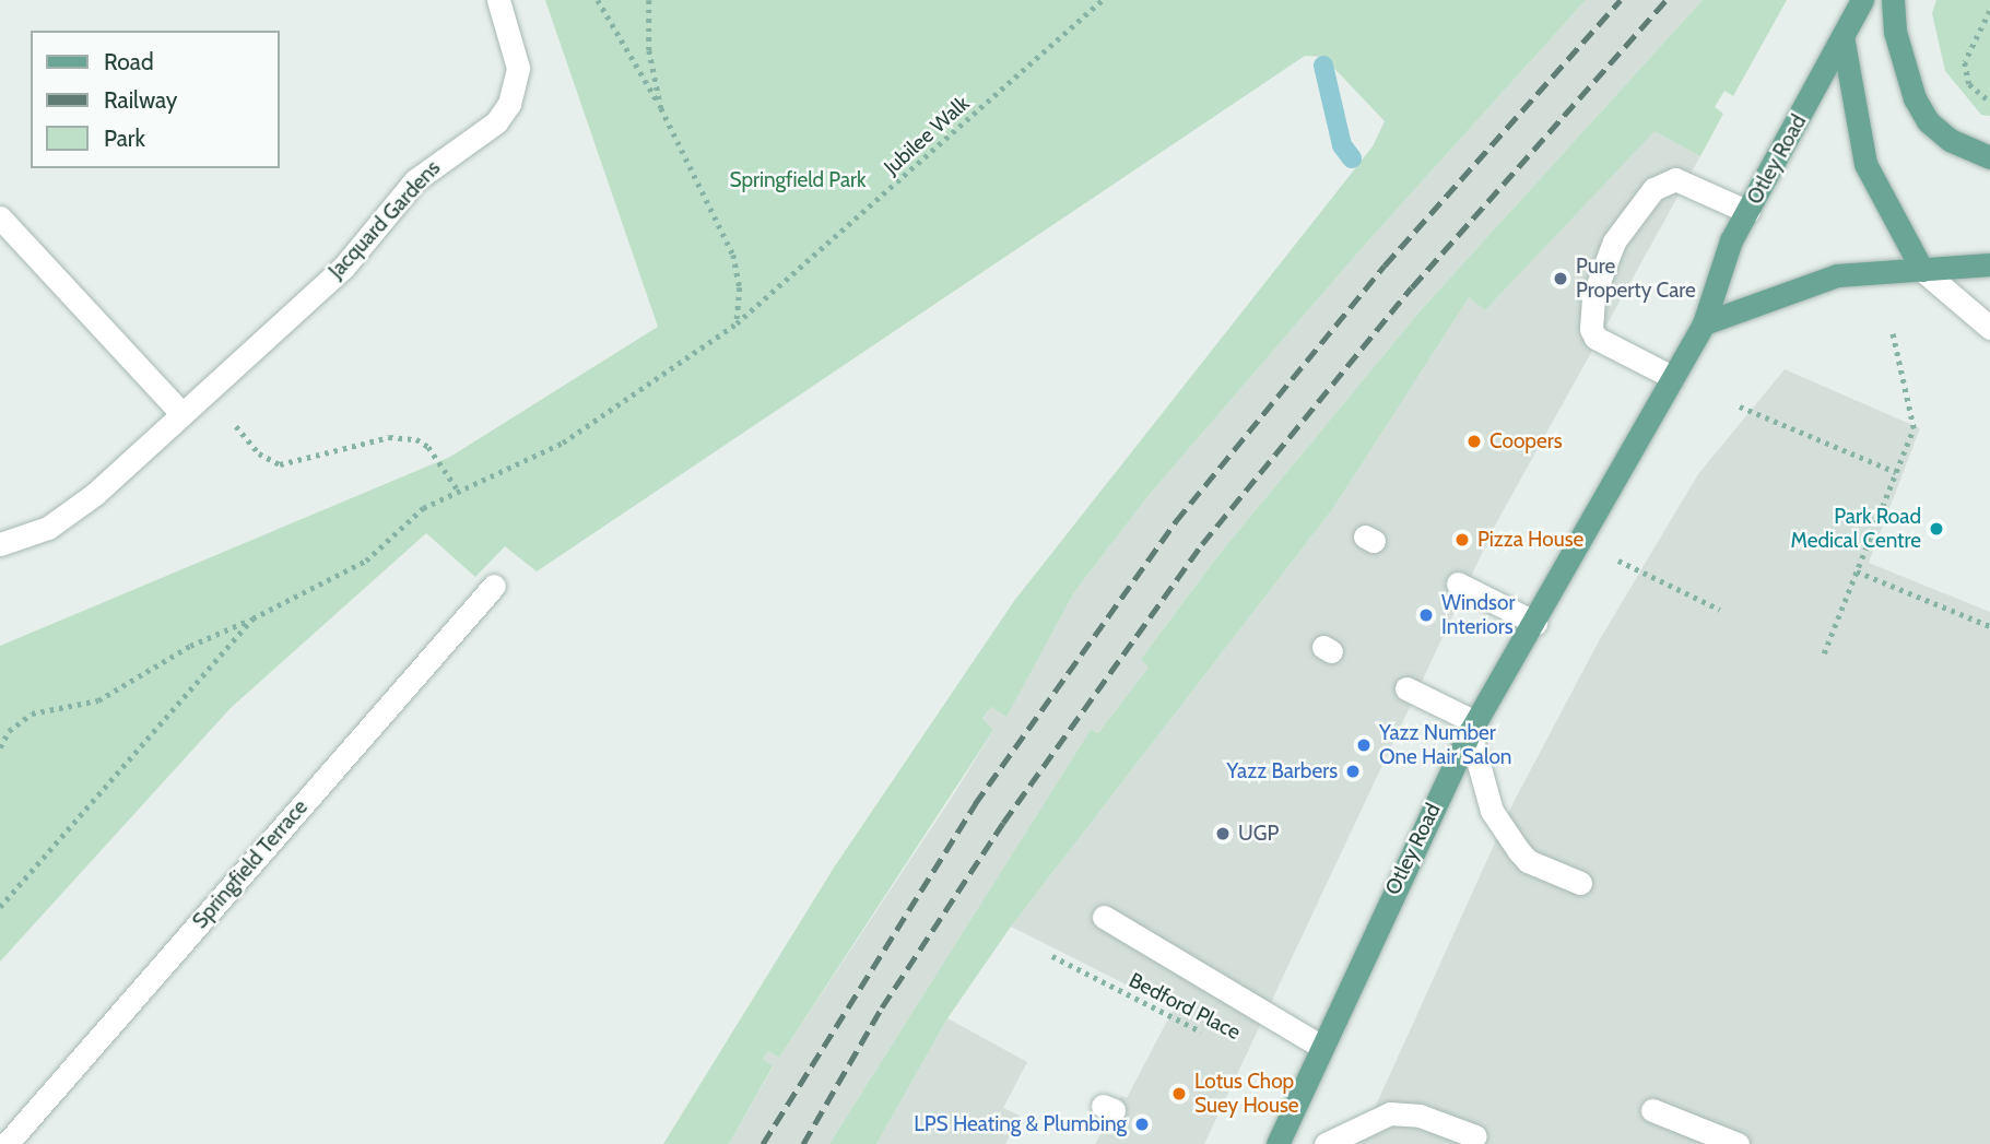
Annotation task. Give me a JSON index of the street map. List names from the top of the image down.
{
  "streets": {
    "main road": ["Otley Road"],
    "street": ["Jacquard Gardens", "Springfield Terrace"],
    "path": ["Jubilee Walk", "Bedford Place"]
  },
  "parks": ["Springfield Park"],
  "places": [
    "Pure Property Care",
    "Coopers",
    "Park Road Medical Centre",
    "Pizza House",
    "Windsor Interiors",
    "Yazz Number One Hair Salon",
    "Yazz Barbers",
    "UGP",
    "Lotus Chop Suey House",
    "LPS Heating & Plumbing"
  ],
  "legend": ["Road", "Railway", "Park"]
}
